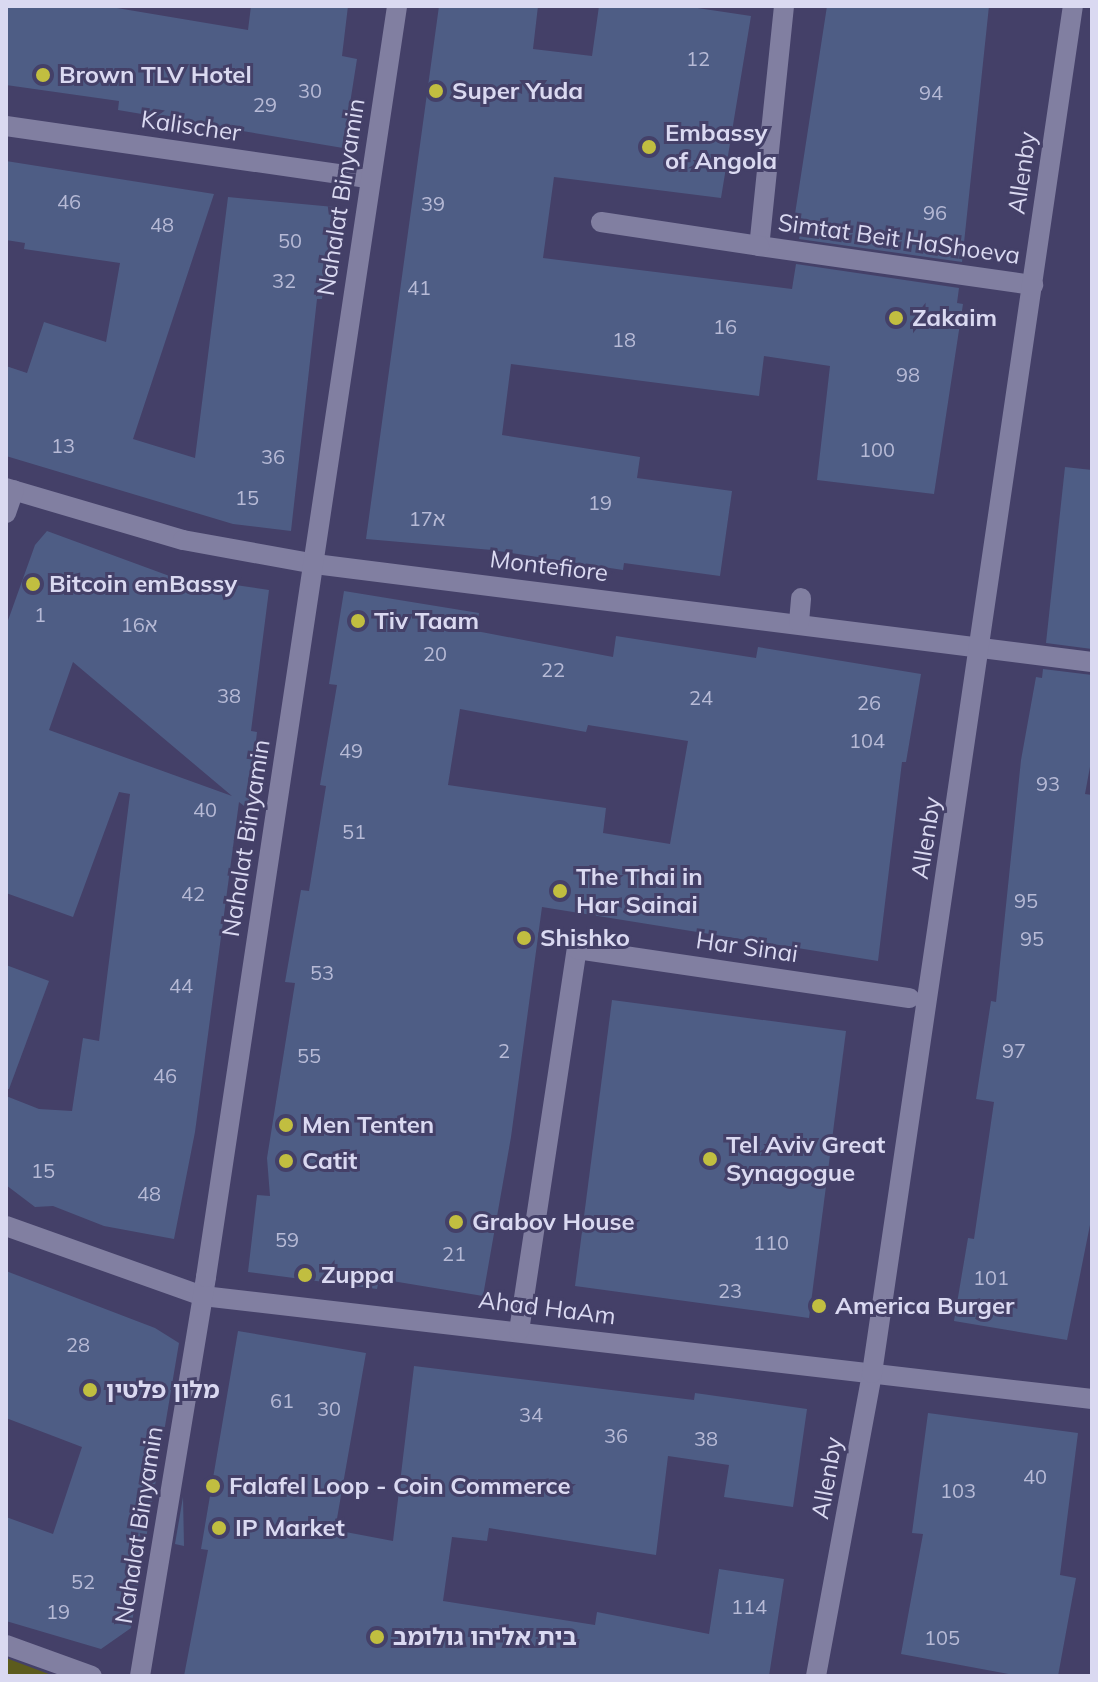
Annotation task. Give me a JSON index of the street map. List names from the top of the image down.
{
  "streets": {
    "street": [
      "Kalischer",
      "Allenby",
      "Nahalat Binyamin",
      "Simtat Beit HaShoeva",
      "Montefiore",
      "Har Sinai",
      "Ahad HaAm"
    ]
  },
  "crossings": [
    ["Kalischer", "Nahalat Binyamin"],
    ["Allenby", "Simtat Beit HaShoeva"],
    ["Allenby", "Montefiore"],
    ["Allenby", "Ahad HaAm"],
    ["Nahalat Binyamin", "Montefiore"],
    ["Nahalat Binyamin", "Ahad HaAm"],
    ["Har Sinai", "Ahad HaAm"]
  ],
  "places": [
    "Brown TLV Hotel",
    "Super Yuda",
    "Embassy of Angola",
    "Zakaim",
    "Bitcoin emBassy",
    "Tiv Taam",
    "The Thai in Har Sainai",
    "Shishko",
    "Men Tenten",
    "Tel Aviv Great Synagogue",
    "Catit",
    "Grabov House",
    "Zuppa",
    "America Burger",
    "מלון פלטין",
    "Falafel Loop - Coin Commerce",
    "IP Market",
    "בית אליהו גולומב"
  ],
  "house_numbers": [
    "12",
    "30",
    "94",
    "29",
    "46",
    "39",
    "96",
    "48",
    "50",
    "32",
    "41",
    "16",
    "18",
    "98",
    "13",
    "100",
    "36",
    "15",
    "19",
    "17א",
    "1",
    "16א",
    "20",
    "22",
    "38",
    "24",
    "26",
    "104",
    "49",
    "93",
    "40",
    "51",
    "42",
    "95",
    "95",
    "53",
    "44",
    "2",
    "97",
    "55",
    "46",
    "15",
    "48",
    "59",
    "110",
    "21",
    "101",
    "23",
    "28",
    "61",
    "30",
    "34",
    "36",
    "38",
    "40",
    "103",
    "52",
    "114",
    "19",
    "105"
  ]
}
